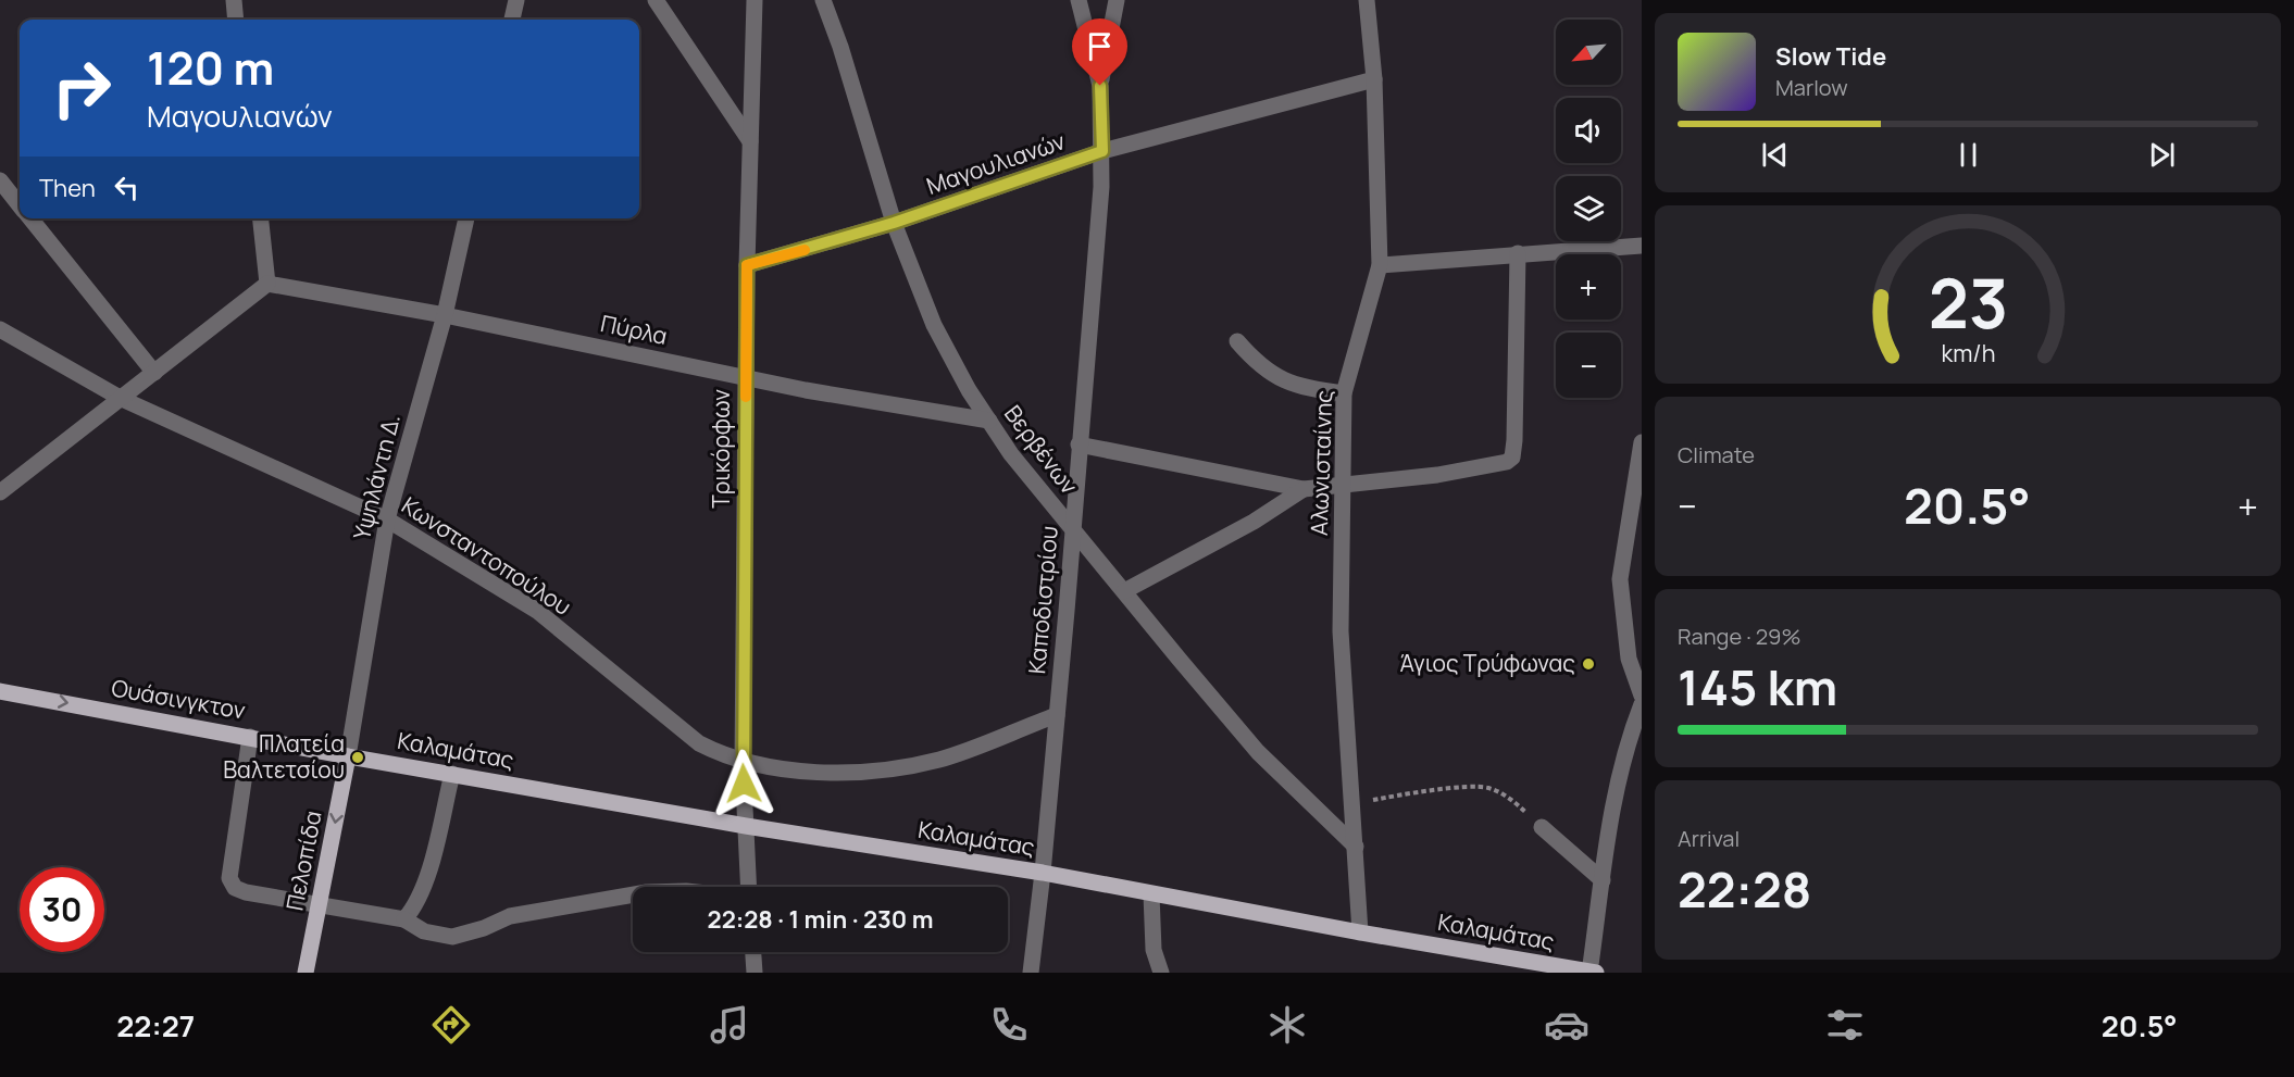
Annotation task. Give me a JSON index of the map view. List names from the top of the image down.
{
  "streets": {
    "main road": ["Ουάσινγκτον", "Καλαμάτας", "Πελοπίδα"],
    "street": [
      "Μαγουλιανών",
      "Πύρλα",
      "Τρικόρφων",
      "Βερβένων",
      "Αλωνισταίνης",
      "Υψηλάντη Δ.",
      "Κωνσταντοπούλου",
      "Καποδιστρίου"
    ]
  },
  "crossings": [
    ["Μαγουλιανών", "Τρικόρφων"],
    ["Μαγουλιανών", "Βερβένων"],
    ["Μαγουλιανών", "Αλωνισταίνης"],
    ["Μαγουλιανών", "Καποδιστρίου"],
    ["Πύρλα", "Τρικόρφων"],
    ["Πύρλα", "Βερβένων"],
    ["Πύρλα", "Υψηλάντη Δ."],
    ["Τρικόρφων", "Κωνσταντοπούλου"],
    ["Τρικόρφων", "Καλαμάτας"],
    ["Βερβένων", "Αλωνισταίνης"],
    ["Βερβένων", "Καποδιστρίου"],
    ["Αλωνισταίνης", "Καλαμάτας"],
    ["Υψηλάντη Δ.", "Κωνσταντοπούλου"],
    ["Υψηλάντη Δ.", "Ουάσινγκτον"],
    ["Υψηλάντη Δ.", "Καλαμάτας"],
    ["Υψηλάντη Δ.", "Πελοπίδα"],
    ["Κωνσταντοπούλου", "Καποδιστρίου"],
    ["Καποδιστρίου", "Καλαμάτας"],
    ["Ουάσινγκτον", "Καλαμάτας"],
    ["Ουάσινγκτον", "Πελοπίδα"],
    ["Καλαμάτας", "Πελοπίδα"]
  ],
  "one_way": ["Ουάσινγκτον", "Πελοπίδα"],
  "places": ["Άγιος Τρύφωνας", "Πλατεία Βαλτετσίου"],
  "north": "bottom left",
  "page": {
    "map_buttons": ["+", "−"],
    "turn": ["120 m", "Μαγουλιανών"],
    "song": ["Slow Tide", "Marlow"],
    "then": "Then",
    "tile": [
      "Climate",
      ["Range · 29%", "145 km"],
      ["Arrival", "22:28"]
    ],
    "heat": ["−", "20.5°", "+"],
    "limit": "30",
    "trip": "22:28 · 1 min · 230 m",
    "tabs": ["22:27", "20.5°"],
    "gauge": ["23", "km/h"]
  }
}
